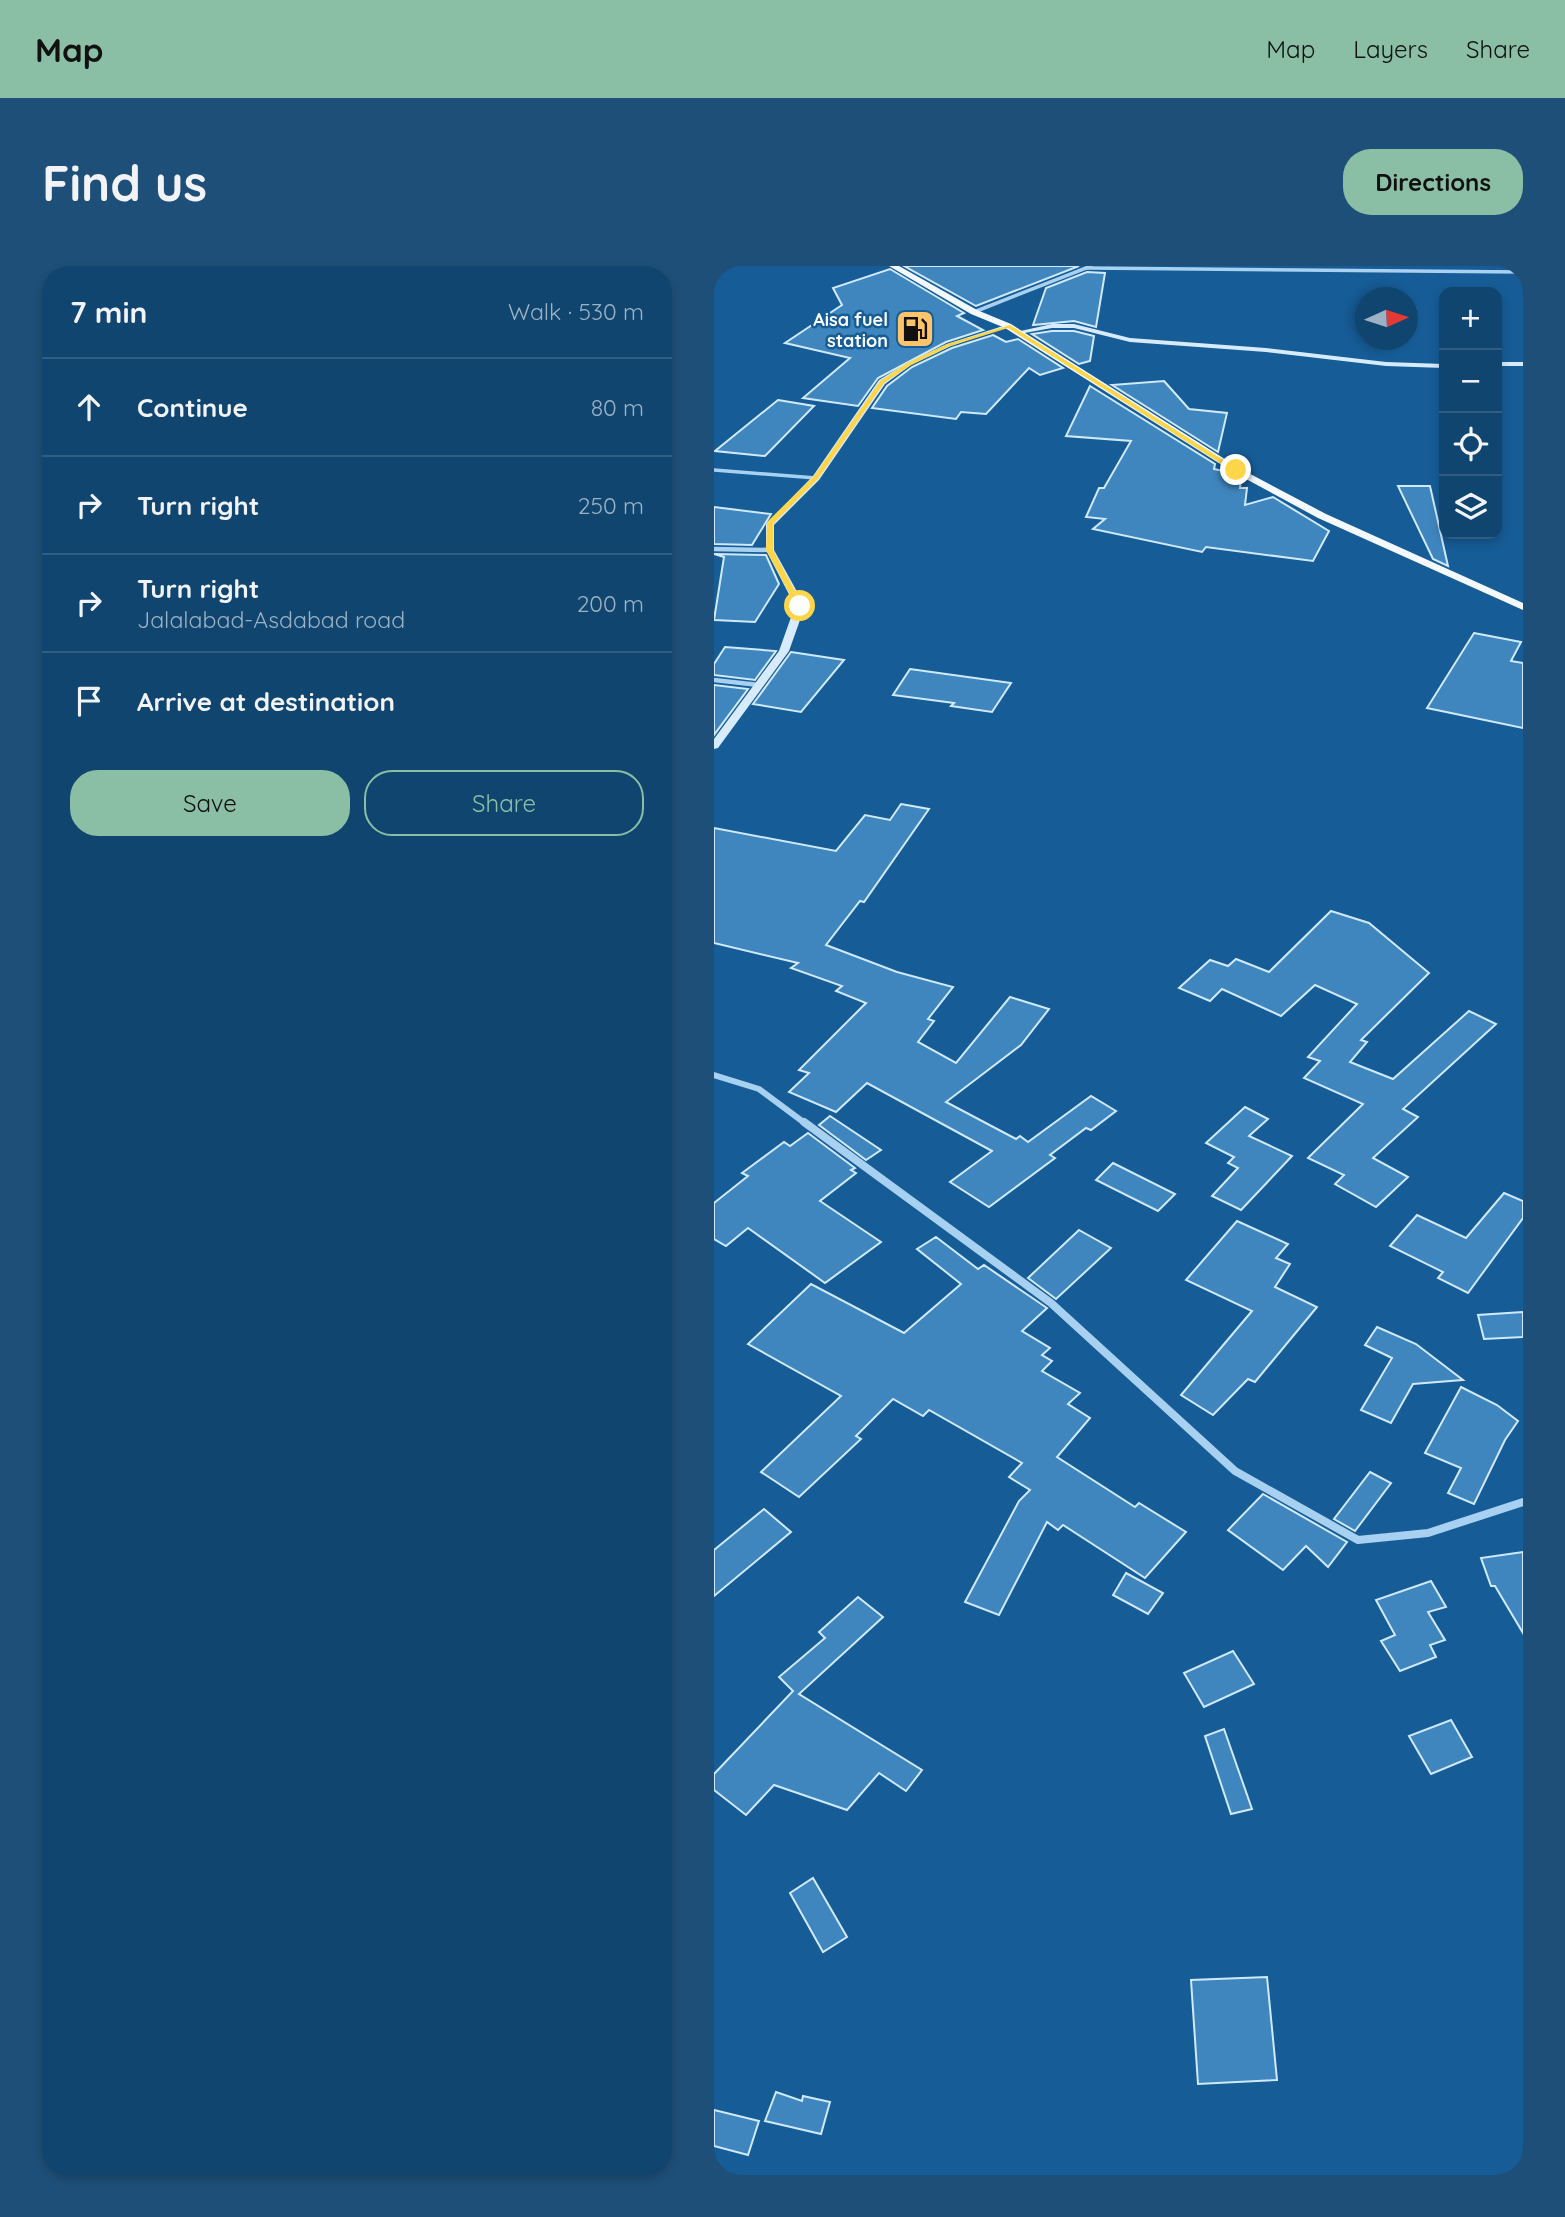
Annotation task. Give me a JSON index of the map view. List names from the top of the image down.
{
  "places": {
    "fuel station": ["Aisa fuel station"]
  },
  "north": "right",
  "page": {
    "header": "Map",
    "nav": ["Map", "Layers", "Share"],
    "buttons": [
      "Directions",
      ["Save", "Share"]
    ],
    "title": "Find us",
    "heading": ["7 min", "Walk · 530 m"],
    "map_buttons": ["+", "−"],
    "list": [
      ["Continue", "80 m"],
      ["Turn right", "250 m"],
      ["Turn right", "Jalalabad-Asdabad road", "200 m"],
      "Arrive at destination"
    ]
  }
}
